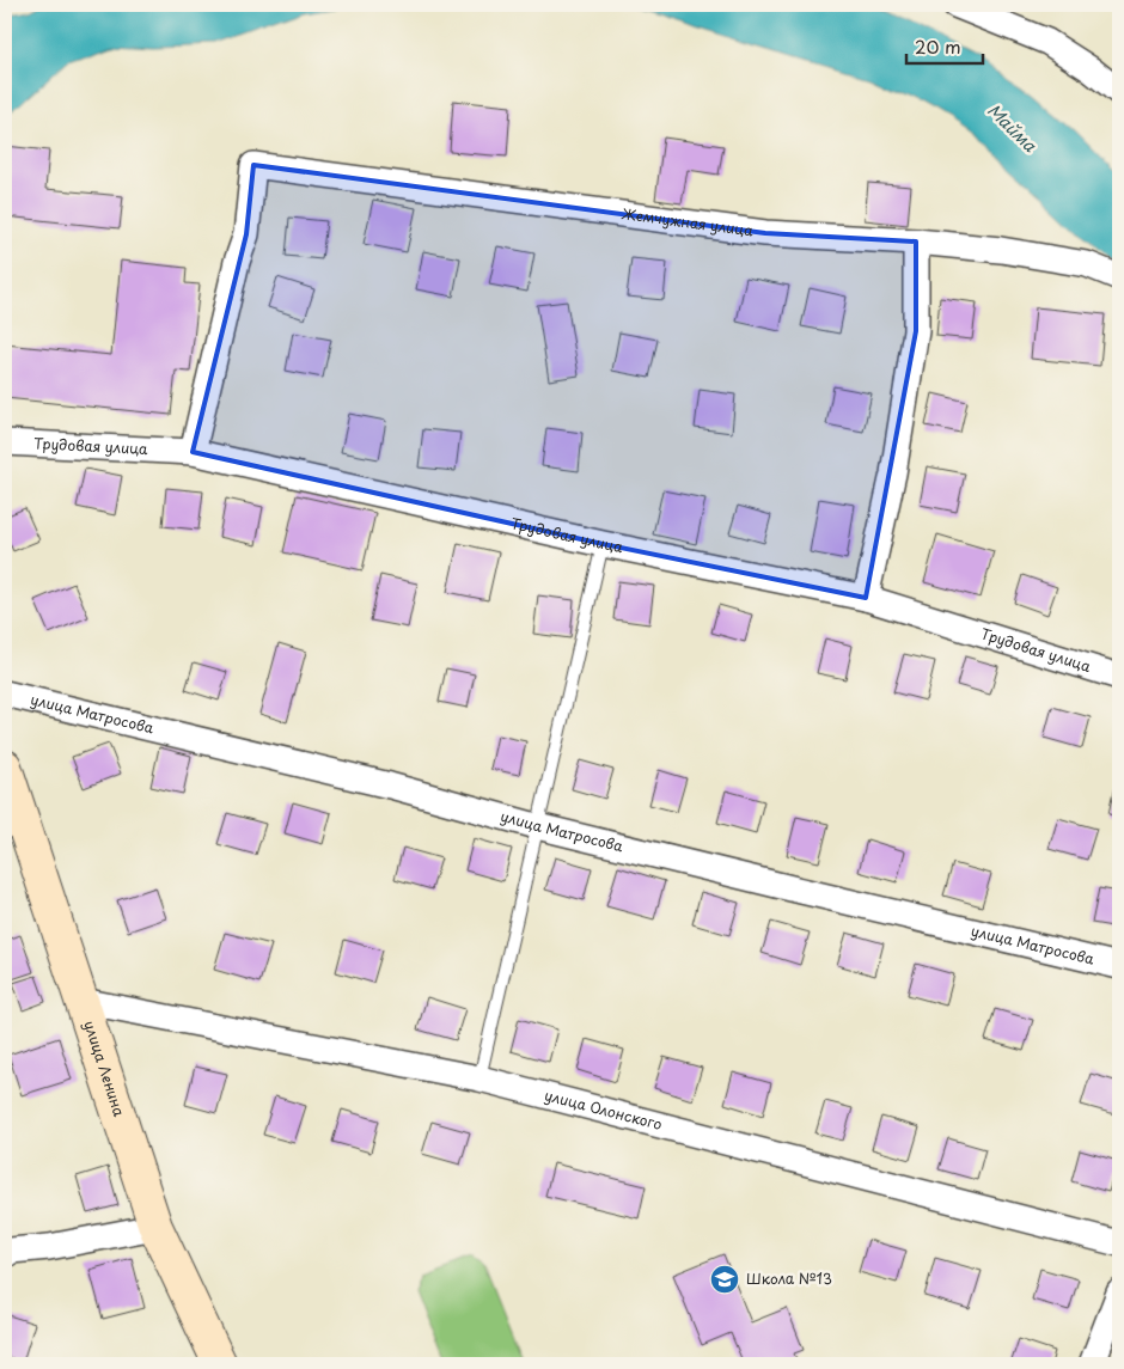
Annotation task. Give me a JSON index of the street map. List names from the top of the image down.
{
  "streets": {
    "street": [
      "Жемчужная улица",
      "Трудовая улица",
      "улица Матросова",
      "улица Ленина",
      "улица Олонского"
    ]
  },
  "crossings": [
    ["Жемчужная улица", "Трудовая улица"],
    ["улица Ленина", "улица Олонского"]
  ],
  "water": ["Майма"],
  "places": {
    "school or university": ["Школа №13"]
  },
  "scale_bar": "20 m"
}
